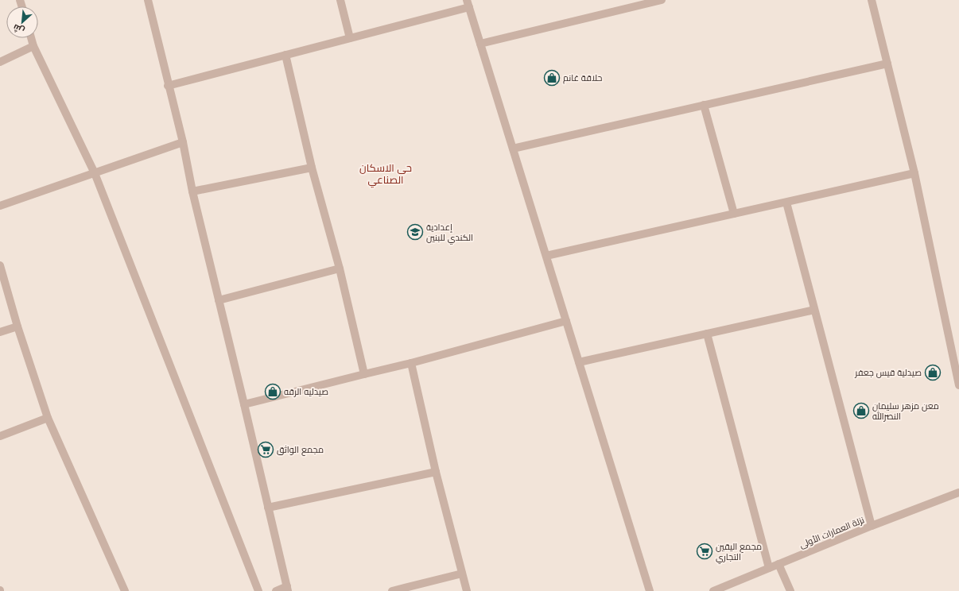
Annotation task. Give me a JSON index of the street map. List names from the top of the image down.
{
  "streets": {
    "street": ["نزلة العمارات الأولى"]
  },
  "districts": ["حي الاسكان الصناعي"],
  "places": {
    "shop": [
      "حلاقة غانم",
      "صيدلية قيس جعفر",
      "صيدليه الرقه",
      "معن مزهر سليمان النصرالله"
    ],
    "school or university": ["إعدادية الكندي للبنين"],
    "supermarket": ["مجمع الواثق", "مجمع اليقين التجاري"]
  },
  "north": "bottom left"
}
